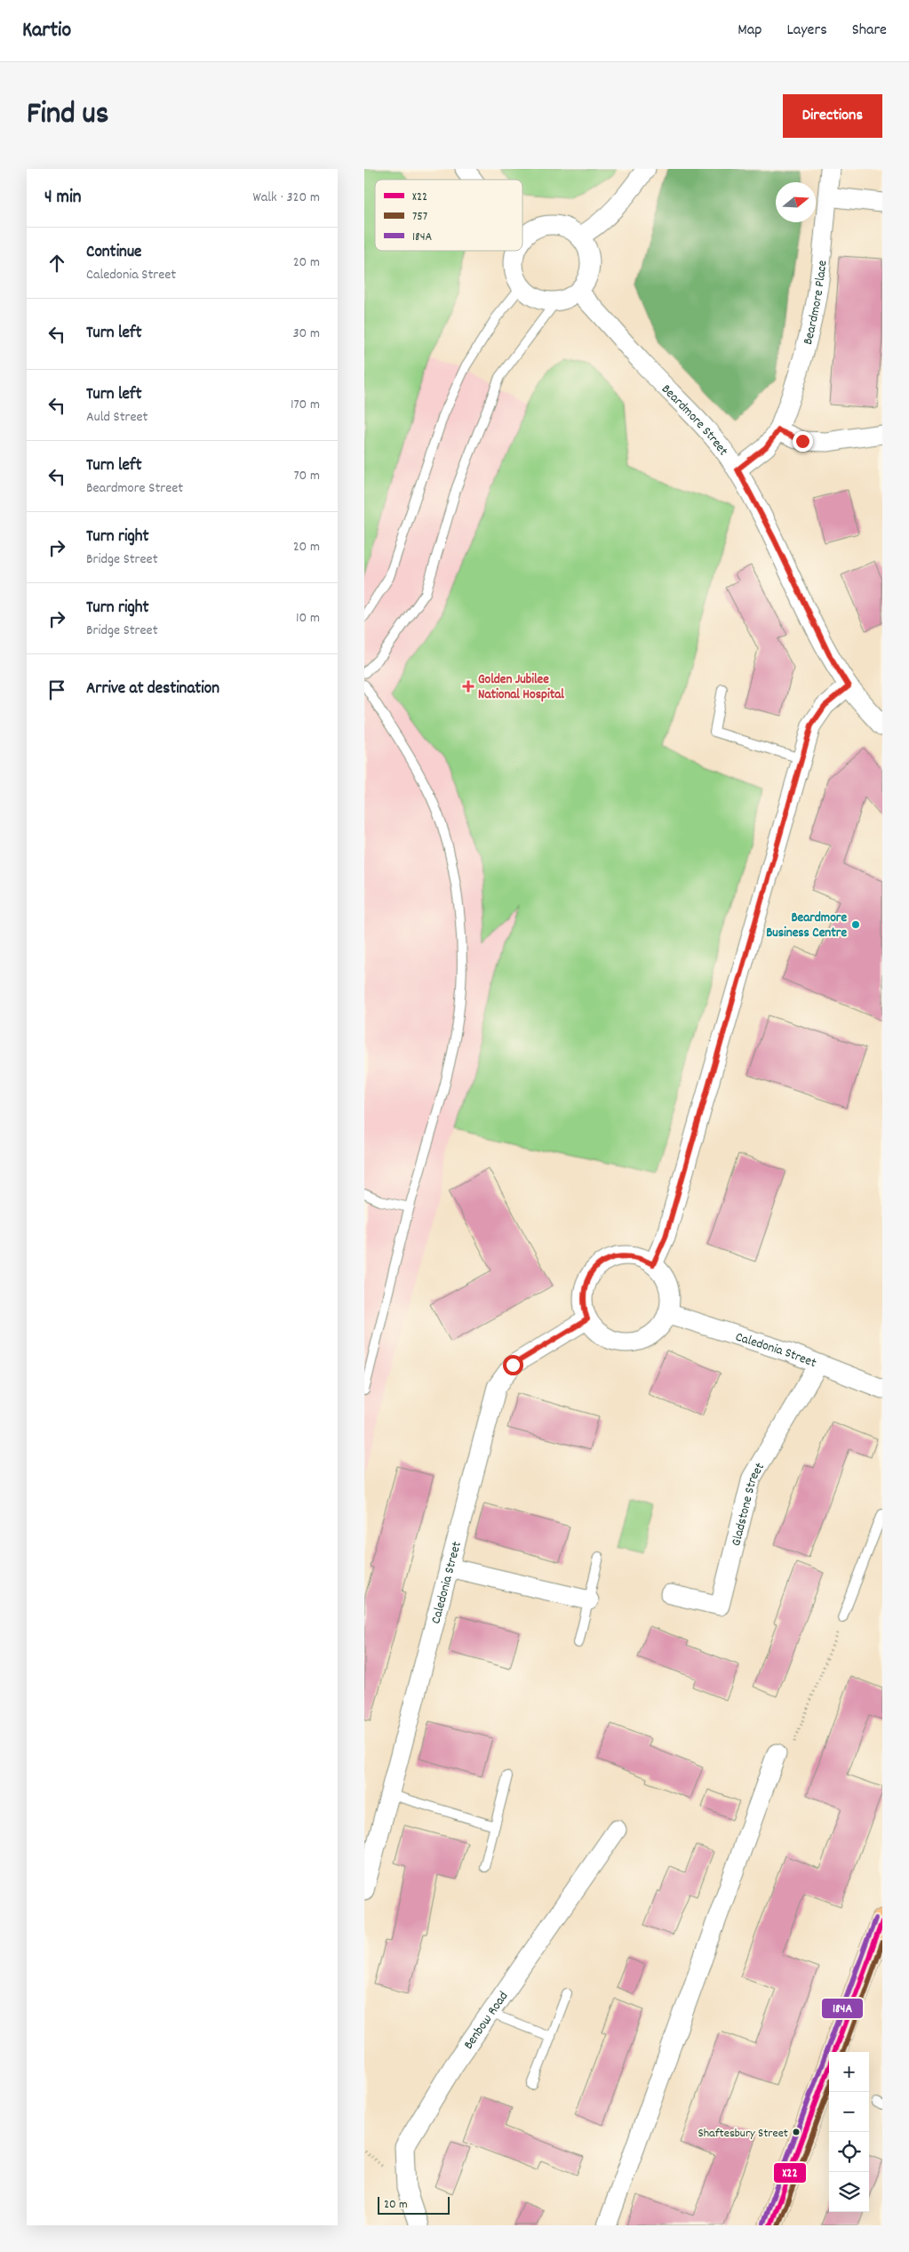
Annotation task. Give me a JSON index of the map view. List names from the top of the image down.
{
  "streets": {
    "street": [
      "Beardmore Place",
      "Beardmore Street",
      "Caledonia Street",
      "Gladstone Street",
      "Benbow Road"
    ]
  },
  "crossings": [
    ["Beardmore Place", "Beardmore Street"],
    ["Caledonia Street", "Gladstone Street"]
  ],
  "places": {
    "health": ["Golden Jubilee National Hospital"],
    "other": ["Beardmore Business Centre", "Shaftesbury Street"]
  },
  "lines": ["transit line 184A", "transit line X22", "transit line 757"],
  "legend": ["X22", "757", "184A"],
  "scale_bar": "20 m",
  "north": "right",
  "page": {
    "header": "Kartio",
    "nav": ["Map", "Layers", "Share"],
    "title": "Find us",
    "buttons": "Directions",
    "heading": ["4 min", "Walk · 320 m"],
    "list": [
      ["Continue", "Caledonia Street", "20 m"],
      ["Turn left", "30 m"],
      ["Turn left", "Auld Street", "170 m"],
      ["Turn left", "Beardmore Street", "70 m"],
      ["Turn right", "Bridge Street", "20 m"],
      ["Turn right", "Bridge Street", "10 m"],
      "Arrive at destination"
    ],
    "map_buttons": ["+", "−"],
    "scale": "20 m"
  }
}
